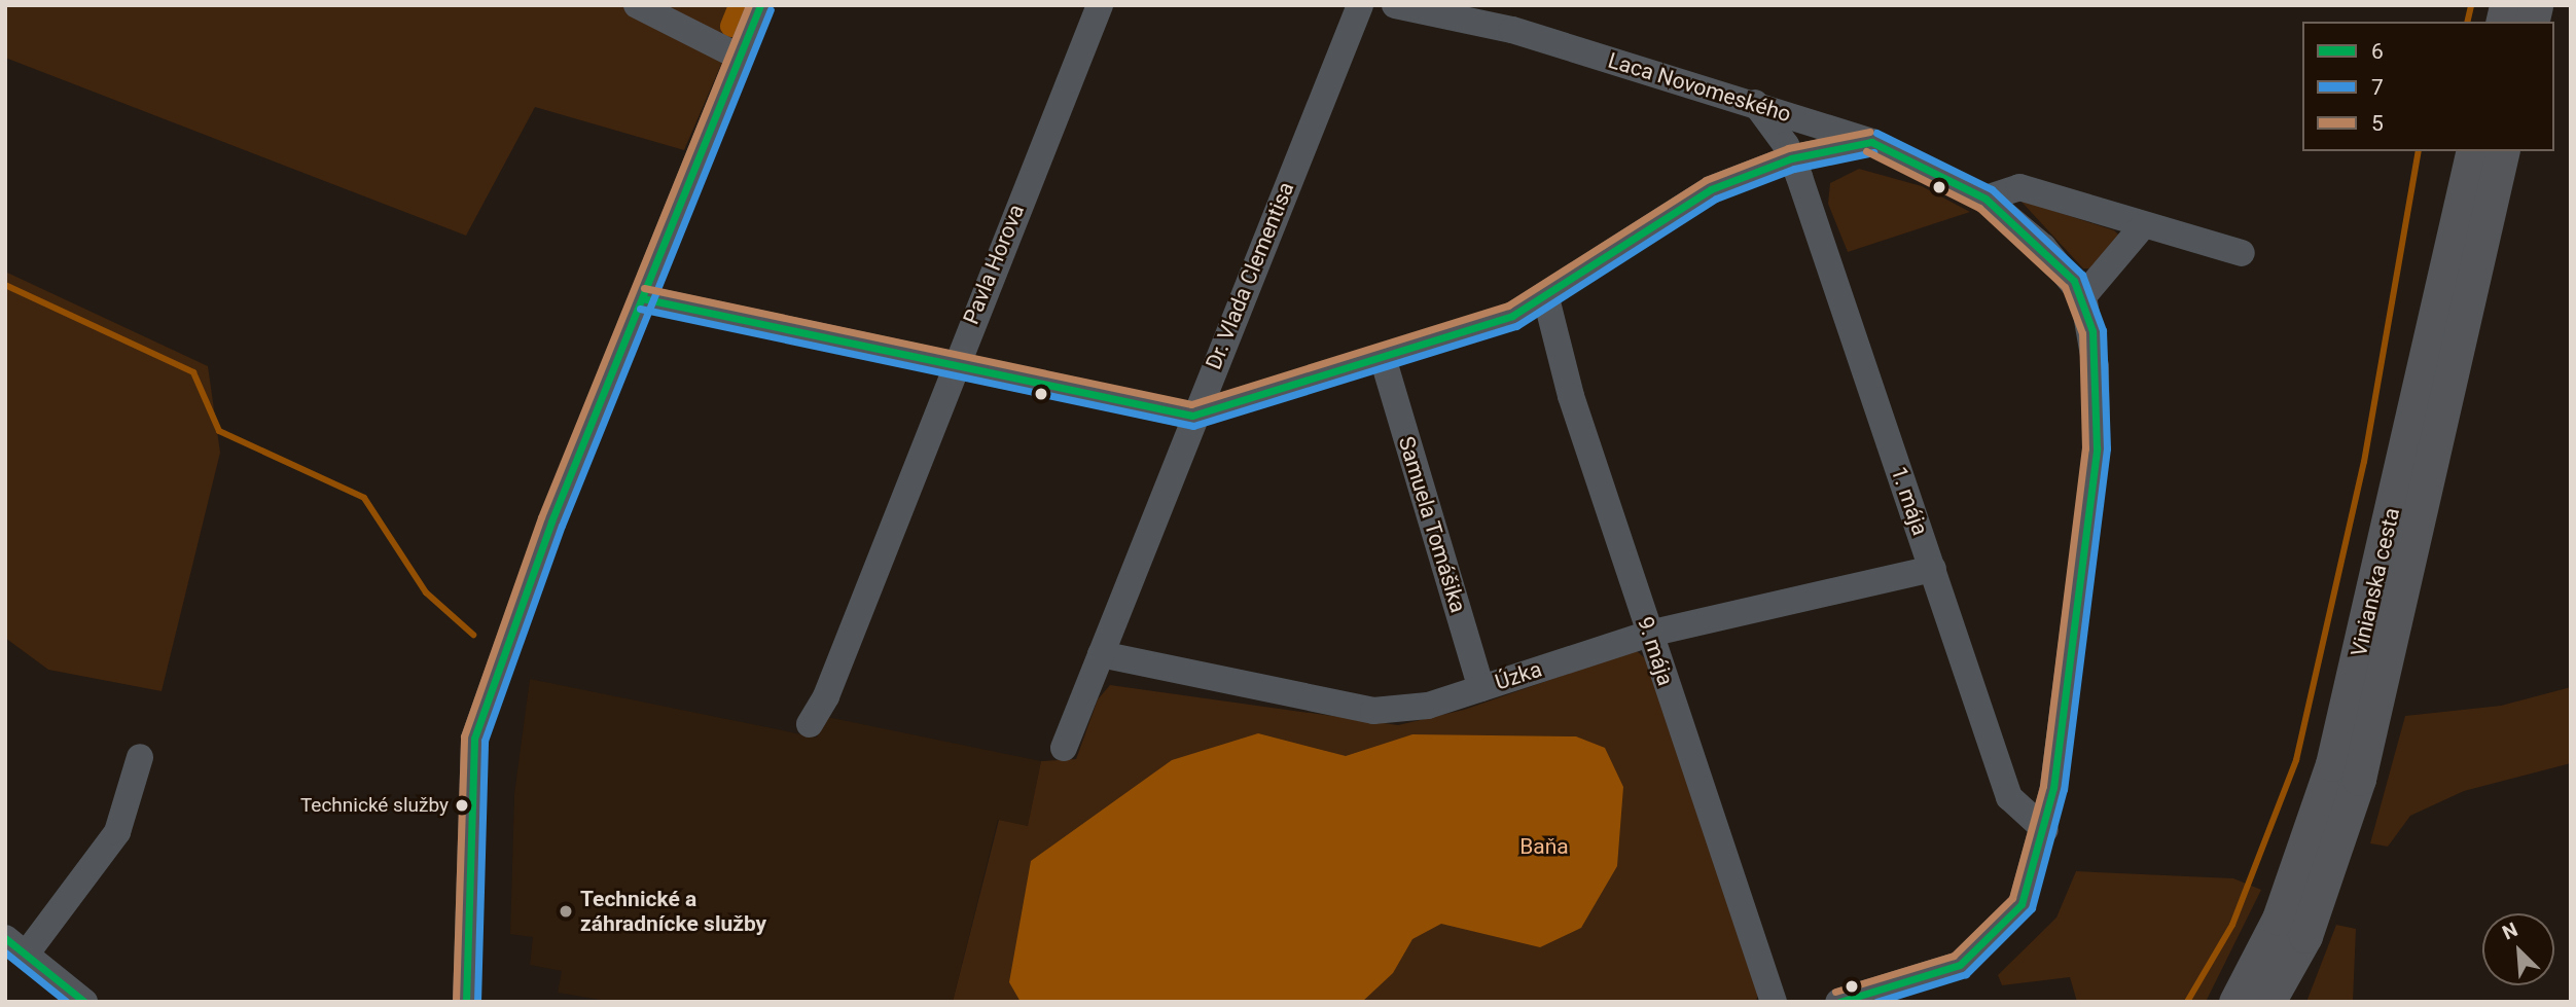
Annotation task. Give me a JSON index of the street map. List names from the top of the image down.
{
  "streets": {
    "main road": ["Vinianska cesta"],
    "street": [
      "Laca Novomeského",
      "Pavla Horova",
      "Dr. Vlada Clementisa",
      "1. mája",
      "Samuela Tomášika",
      "9. mája",
      "Úzka"
    ]
  },
  "crossings": [
    ["Laca Novomeského", "1. mája"],
    ["Dr. Vlada Clementisa", "Úzka"],
    ["1. mája", "Úzka"],
    ["Samuela Tomášika", "Úzka"],
    ["9. mája", "Úzka"]
  ],
  "parks": ["Baňa"],
  "places": ["Technické služby", "Technické a záhradnícke služby"],
  "lines": ["transit line 6", "transit line 5", "transit line 7"],
  "legend": ["6", "7", "5"],
  "north": "top left"
}
